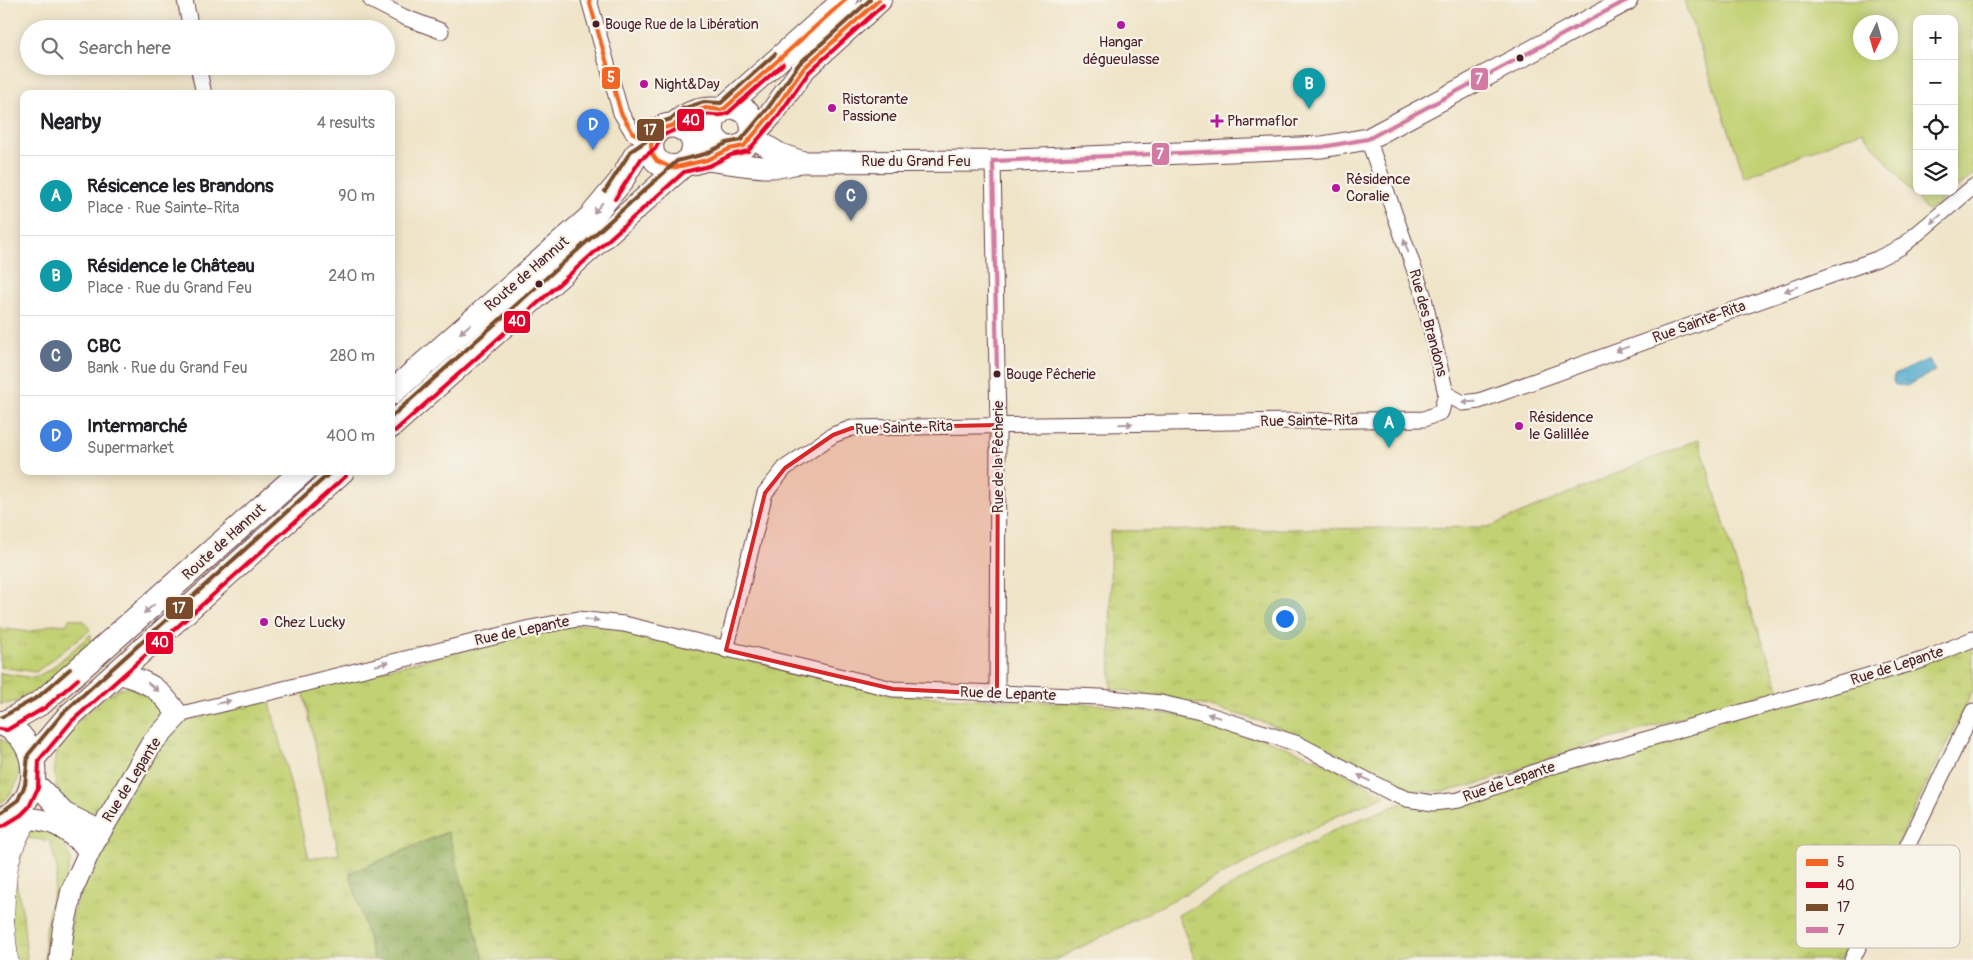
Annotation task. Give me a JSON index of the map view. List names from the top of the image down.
{
  "streets": {
    "main road": ["Route de Hannut"],
    "street": [
      "Rue du Grand Feu",
      "Rue Sainte-Rita",
      "Rue des Brandons",
      "Rue de la Pêcherie",
      "Rue de Lepante"
    ]
  },
  "crossings": [
    ["Rue du Grand Feu", "Route de Hannut"],
    ["Rue du Grand Feu", "Rue des Brandons"],
    ["Rue du Grand Feu", "Rue de la Pêcherie"],
    ["Rue Sainte-Rita", "Rue des Brandons"],
    ["Rue Sainte-Rita", "Rue de la Pêcherie"],
    ["Rue Sainte-Rita", "Rue de Lepante"],
    ["Rue de la Pêcherie", "Rue de Lepante"]
  ],
  "one_way": ["Rue des Brandons"],
  "places": {
    "other": [
      "Bouge Rue de la Libération",
      "Hangar dégueulasse",
      "Night&Day",
      "Ristorante Passione",
      "Résidence Coralie",
      "Bouge Pêcherie",
      "Résidence le Galillée",
      "Chez Lucky"
    ],
    "health": ["Pharmaflor"]
  },
  "lines": [
    "transit line 5",
    "transit line 17",
    "transit line 7",
    "transit line 40"
  ],
  "legend": [
    "5",
    "40",
    "17",
    "7"
  ],
  "north": "bottom",
  "page": {
    "map_buttons": ["+", "−"],
    "search": "Search here",
    "pins": [
      "B",
      "D",
      "C",
      "A"
    ],
    "heading": ["Nearby", "4 results"],
    "list": [
      {
        "mark": "A",
        "name": "Résicence les Brandons",
        "note": "Place · Rue Sainte-Rita",
        "value": "90 m"
      },
      {
        "mark": "B",
        "name": "Résidence le Château",
        "note": "Place · Rue du Grand Feu",
        "value": "240 m"
      },
      {
        "mark": "C",
        "name": "CBC",
        "note": "Bank · Rue du Grand Feu",
        "value": "280 m"
      },
      {
        "mark": "D",
        "name": "Intermarché",
        "note": "Supermarket",
        "value": "400 m"
      }
    ]
  }
}
